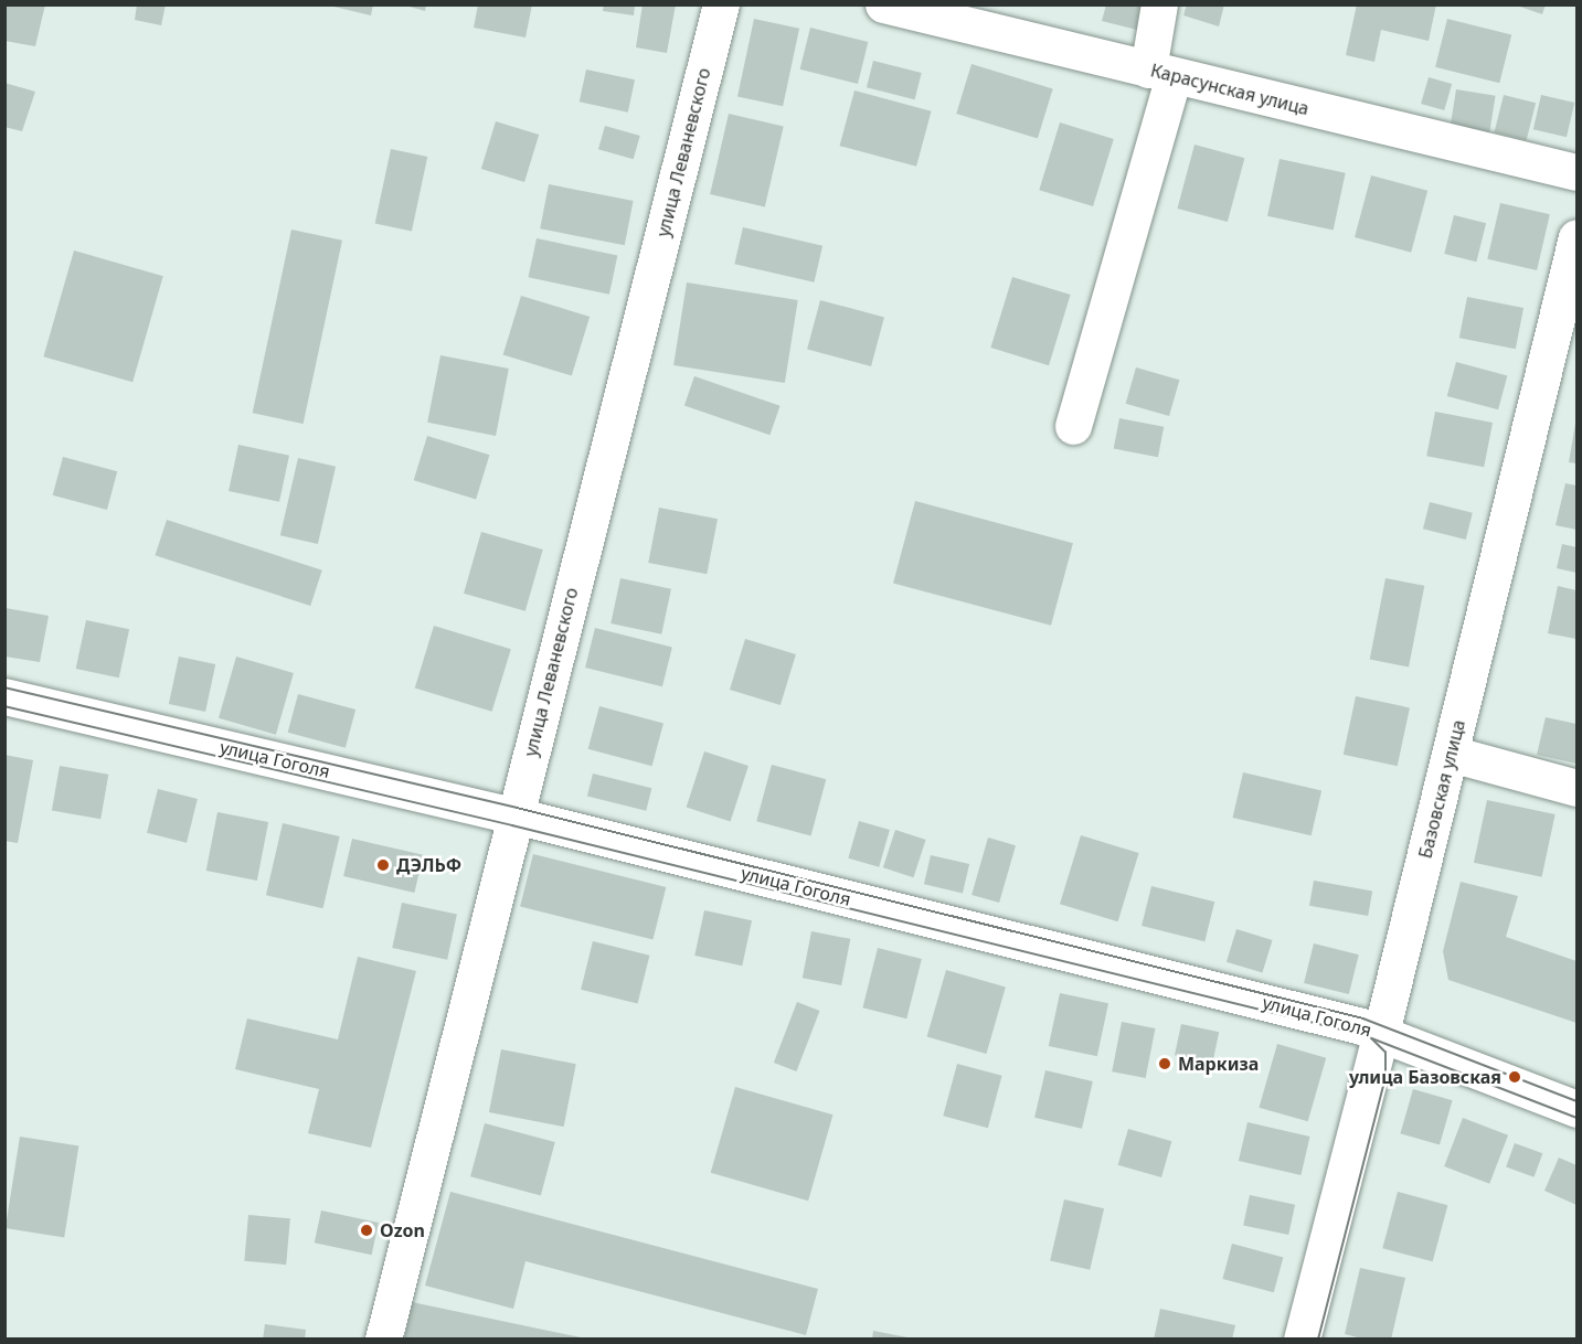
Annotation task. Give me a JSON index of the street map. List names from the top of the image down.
{
  "streets": {
    "street": [
      "Карасунская улица",
      "улица Леваневского",
      "улица Гоголя",
      "Базовская улица"
    ]
  },
  "crossings": [
    ["улица Леваневского", "улица Гоголя"],
    ["улица Гоголя", "Базовская улица"]
  ],
  "places": [
    "ДЭЛЬФ",
    "Маркиза",
    "улица Базовская",
    "Ozon"
  ]
}
